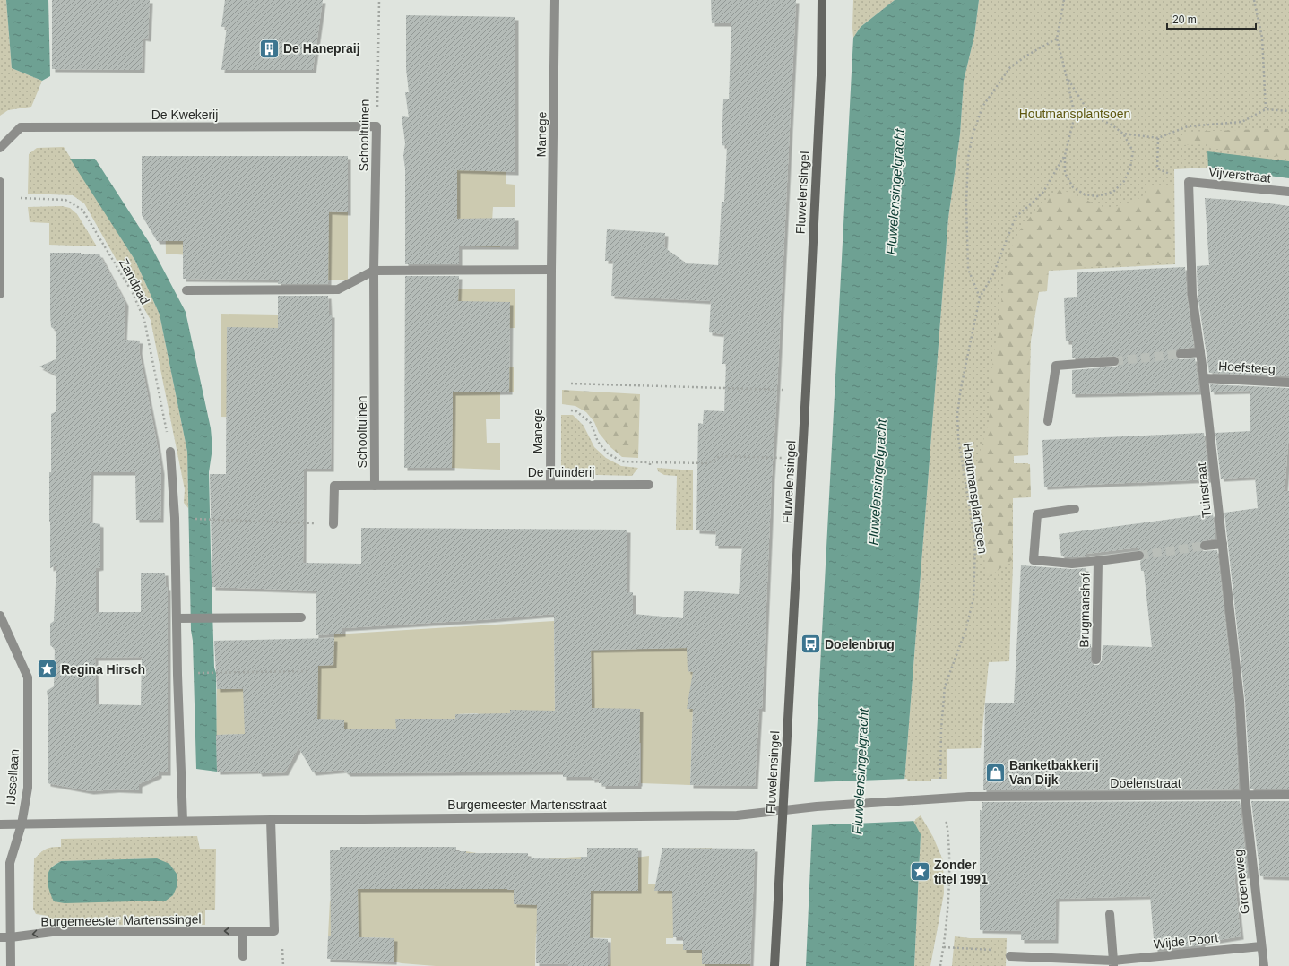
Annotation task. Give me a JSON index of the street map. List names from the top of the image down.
{
  "streets": {
    "main road": ["Fluwelensingel"],
    "street": [
      "De Kwekerij",
      "Manege",
      "Schooltuinen",
      "Vijverstraat",
      "Hoefsteeg",
      "De Tuinderij",
      "Tuinstraat",
      "Brugmanshof",
      "IJssellaan",
      "Doelenstraat",
      "Burgemeester Martensstraat",
      "Groeneweg",
      "Burgemeester Martenssingel",
      "Wijde Poort"
    ],
    "path": ["Zandpad", "Houtmansplantsoen"]
  },
  "crossings": [
    ["De Kwekerij", "Schooltuinen"],
    ["Manege", "De Tuinderij"],
    ["Schooltuinen", "De Tuinderij"],
    ["Vijverstraat", "Tuinstraat"],
    ["Fluwelensingel", "Burgemeester Martensstraat"],
    ["Hoefsteeg", "Tuinstraat"],
    ["Tuinstraat", "Doelenstraat"],
    ["Tuinstraat", "Groeneweg"],
    ["Houtmansplantsoen", "Doelenstraat"],
    ["IJssellaan", "Burgemeester Martenssingel"],
    ["Doelenstraat", "Groeneweg"],
    ["Burgemeester Martensstraat", "Burgemeester Martenssingel"],
    ["Groeneweg", "Wijde Poort"]
  ],
  "one_way": ["Burgemeester Martenssingel"],
  "water": ["Fluwelensingelgracht"],
  "parks": ["Houtmansplantsoen"],
  "places": {
    "building": ["De Hanepraij"],
    "bus stop": ["Doelenbrug"],
    "place": ["Regina Hirsch", "Zonder titel 1991"],
    "shop": ["Banketbakkerij Van Dijk"]
  },
  "scale_bar": "20 m"
}
